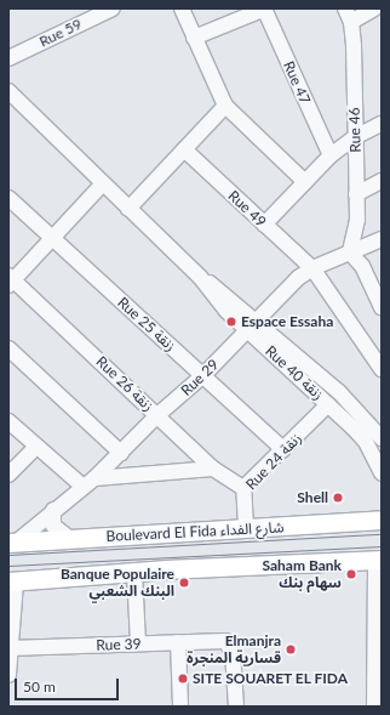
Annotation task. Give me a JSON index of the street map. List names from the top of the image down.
{
  "streets": {
    "main road": ["Boulevard El Fida شارع الفداء"],
    "street": [
      "Rue 59",
      "Rue 47",
      "Rue 46",
      "Rue 49",
      "Rue 25 زنقة",
      "Rue 40 زنقة",
      "Rue 29",
      "Rue 26 زنقة",
      "Rue 24 زنقة",
      "Rue 39"
    ]
  },
  "crossings": [
    ["Rue 46", "Rue 29"],
    ["Rue 49", "Rue 29"],
    ["Rue 25 زنقة", "Rue 29"],
    ["Rue 25 زنقة", "Rue 24 زنقة"],
    ["Rue 40 زنقة", "Rue 29"],
    ["Rue 40 زنقة", "Rue 24 زنقة"],
    ["Rue 29", "Rue 26 زنقة"],
    ["Rue 29", "Boulevard El Fida شارع الفداء"],
    ["Rue 26 زنقة", "Rue 24 زنقة"],
    ["Rue 24 زنقة", "Boulevard El Fida شارع الفداء"]
  ],
  "places": [
    "Espace Essaha",
    "Shell",
    "Saham Bank سهام بنك",
    "Banque Populaire البنك الشعبي",
    "Elmanjra قسارية المنجرة",
    "SITE SOUARET EL FIDA"
  ],
  "scale_bar": "50 m"
}
